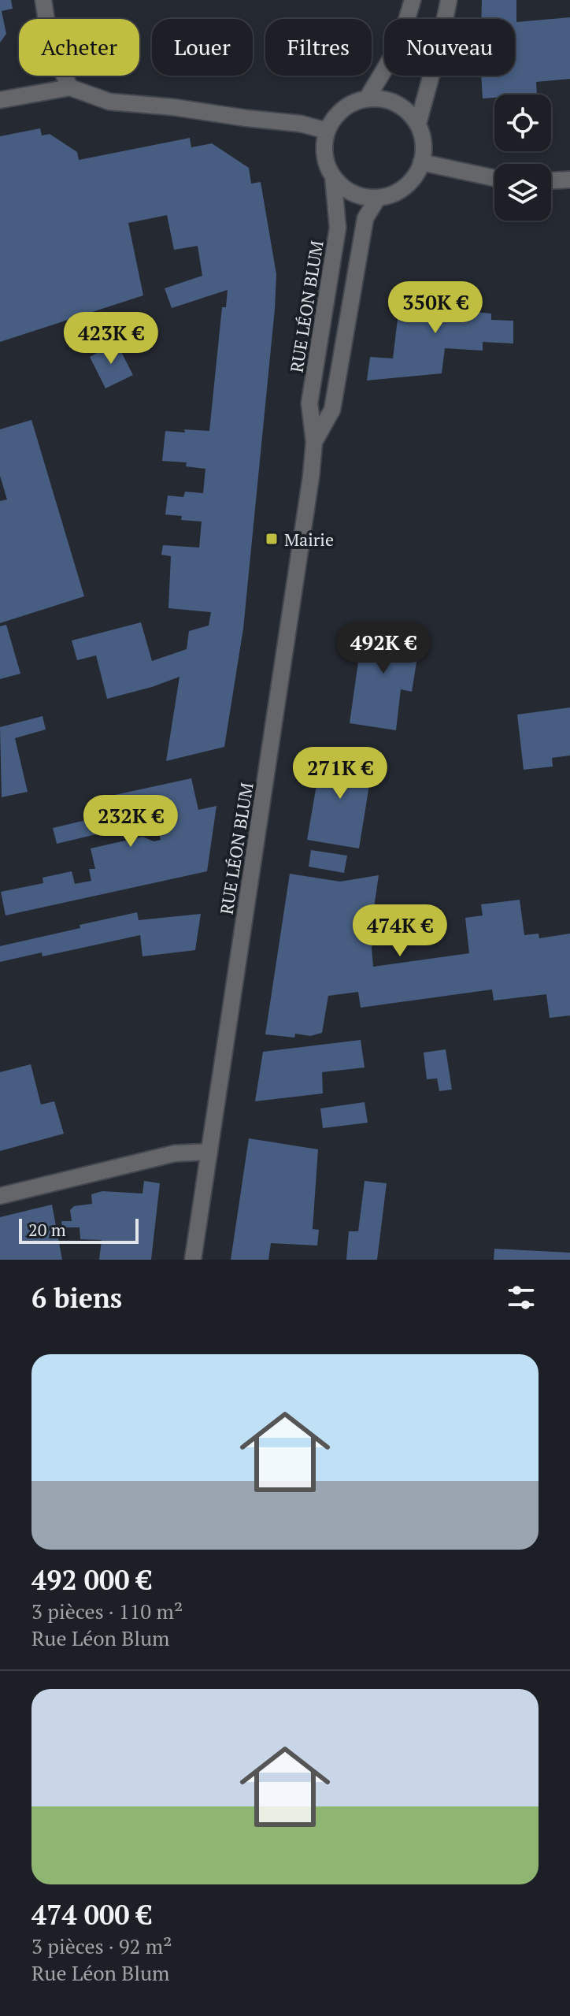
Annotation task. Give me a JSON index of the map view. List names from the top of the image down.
{
  "streets": {
    "street": ["RUE LÉON BLUM"]
  },
  "places": {
    "transit": ["Mairie"]
  },
  "scale_bar": "20 m",
  "page": {
    "chip": [
      "Acheter",
      "Louer",
      "Filtres",
      "Nouveau"
    ],
    "price": [
      "350K €",
      "423K €",
      "492K €",
      "271K €",
      "232K €",
      "474K €"
    ],
    "scale": "20 m",
    "heading": "6 biens",
    "list": [
      {
        "name": "492 000 €",
        "note": "3 pièces · 110 m² · Rue Léon Blum"
      },
      {
        "name": "474 000 €",
        "note": "3 pièces · 92 m² · Rue Léon Blum"
      }
    ]
  }
}
